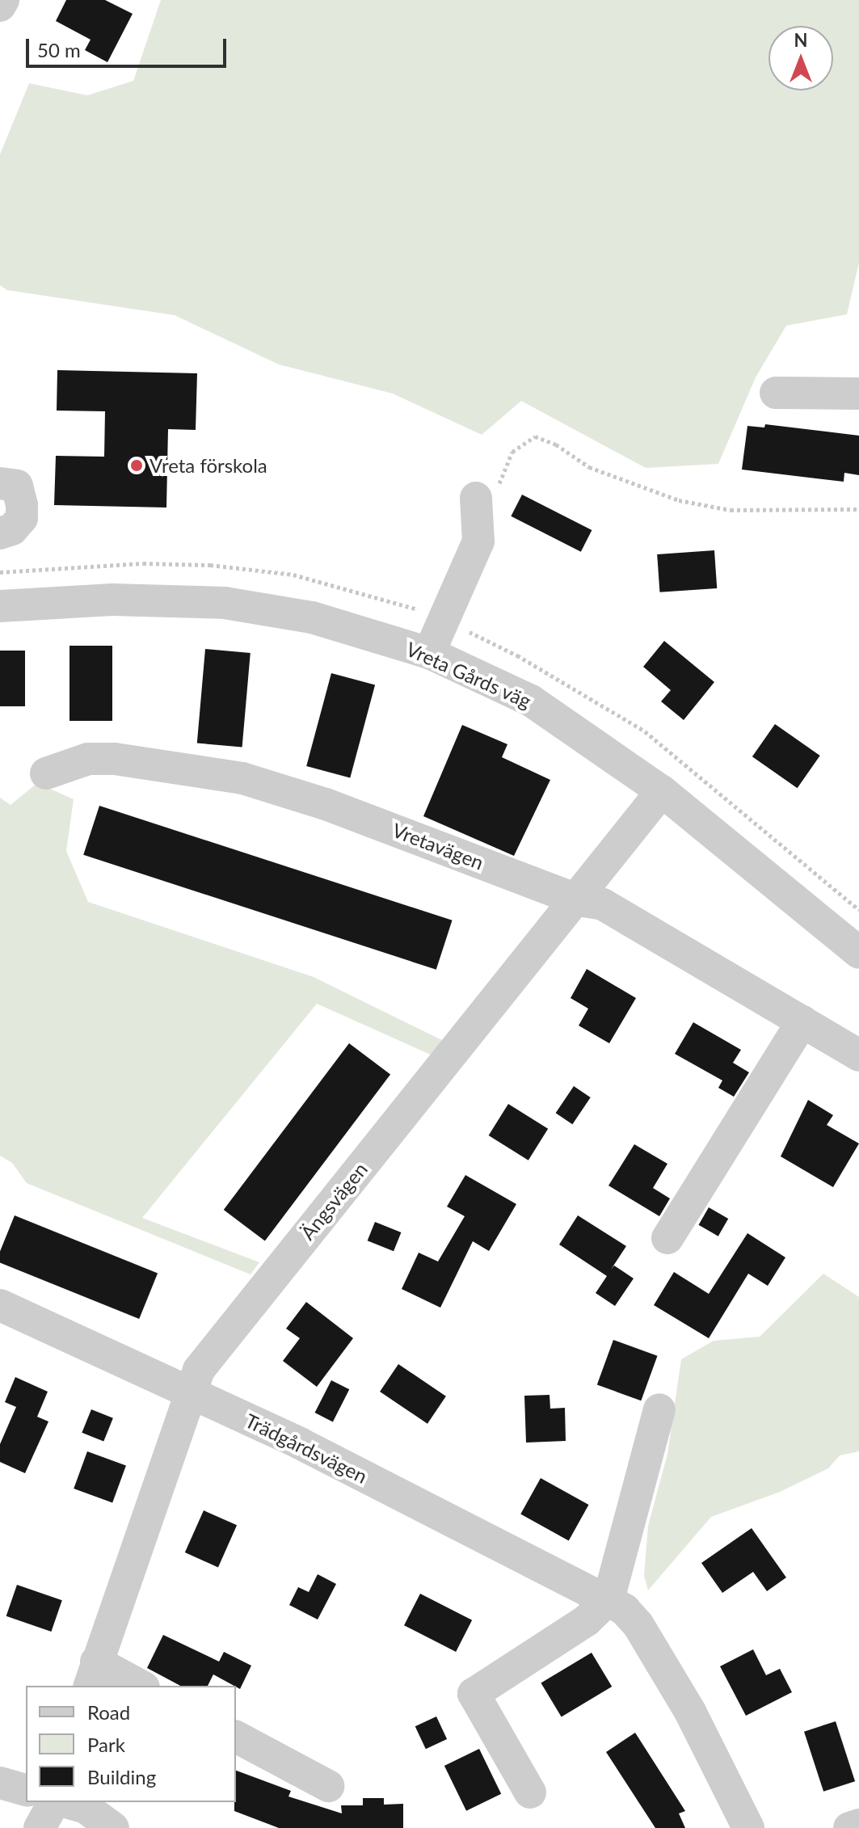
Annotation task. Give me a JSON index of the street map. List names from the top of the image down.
{
  "streets": {
    "street": [
      "Vreta Gårds väg",
      "Vretavägen",
      "Ängsvägen",
      "Trädgårdsvägen"
    ]
  },
  "crossings": [
    ["Vreta Gårds väg", "Ängsvägen"],
    ["Vretavägen", "Ängsvägen"],
    ["Ängsvägen", "Trädgårdsvägen"]
  ],
  "places": ["Vreta förskola"],
  "legend": ["Road", "Park", "Building"],
  "scale_bar": "50 m",
  "north": "top"
}
